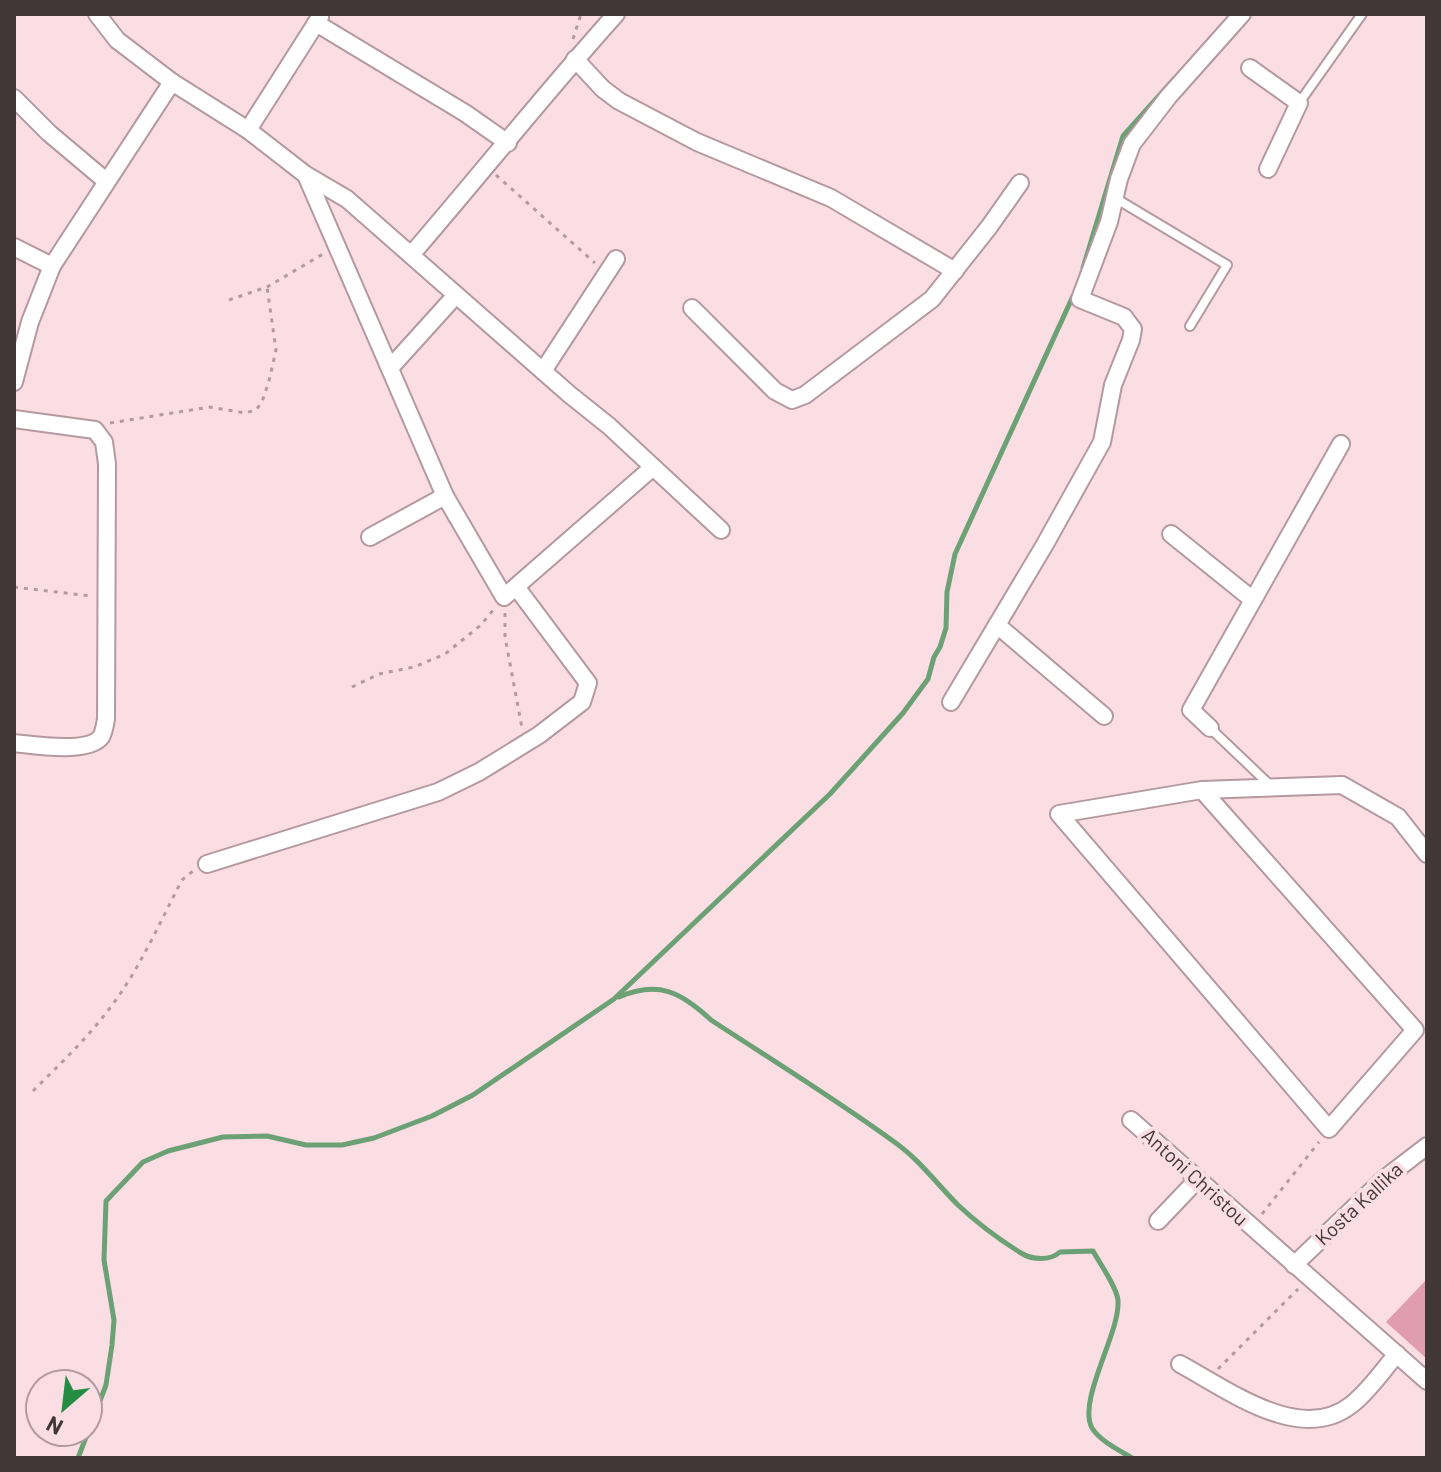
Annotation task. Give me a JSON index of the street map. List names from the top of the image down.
{
  "streets": {
    "street": ["Antoni Christou", "Kosta Kallika"]
  },
  "crossings": [
    ["Antoni Christou", "Kosta Kallika"]
  ],
  "north": "bottom left"
}
